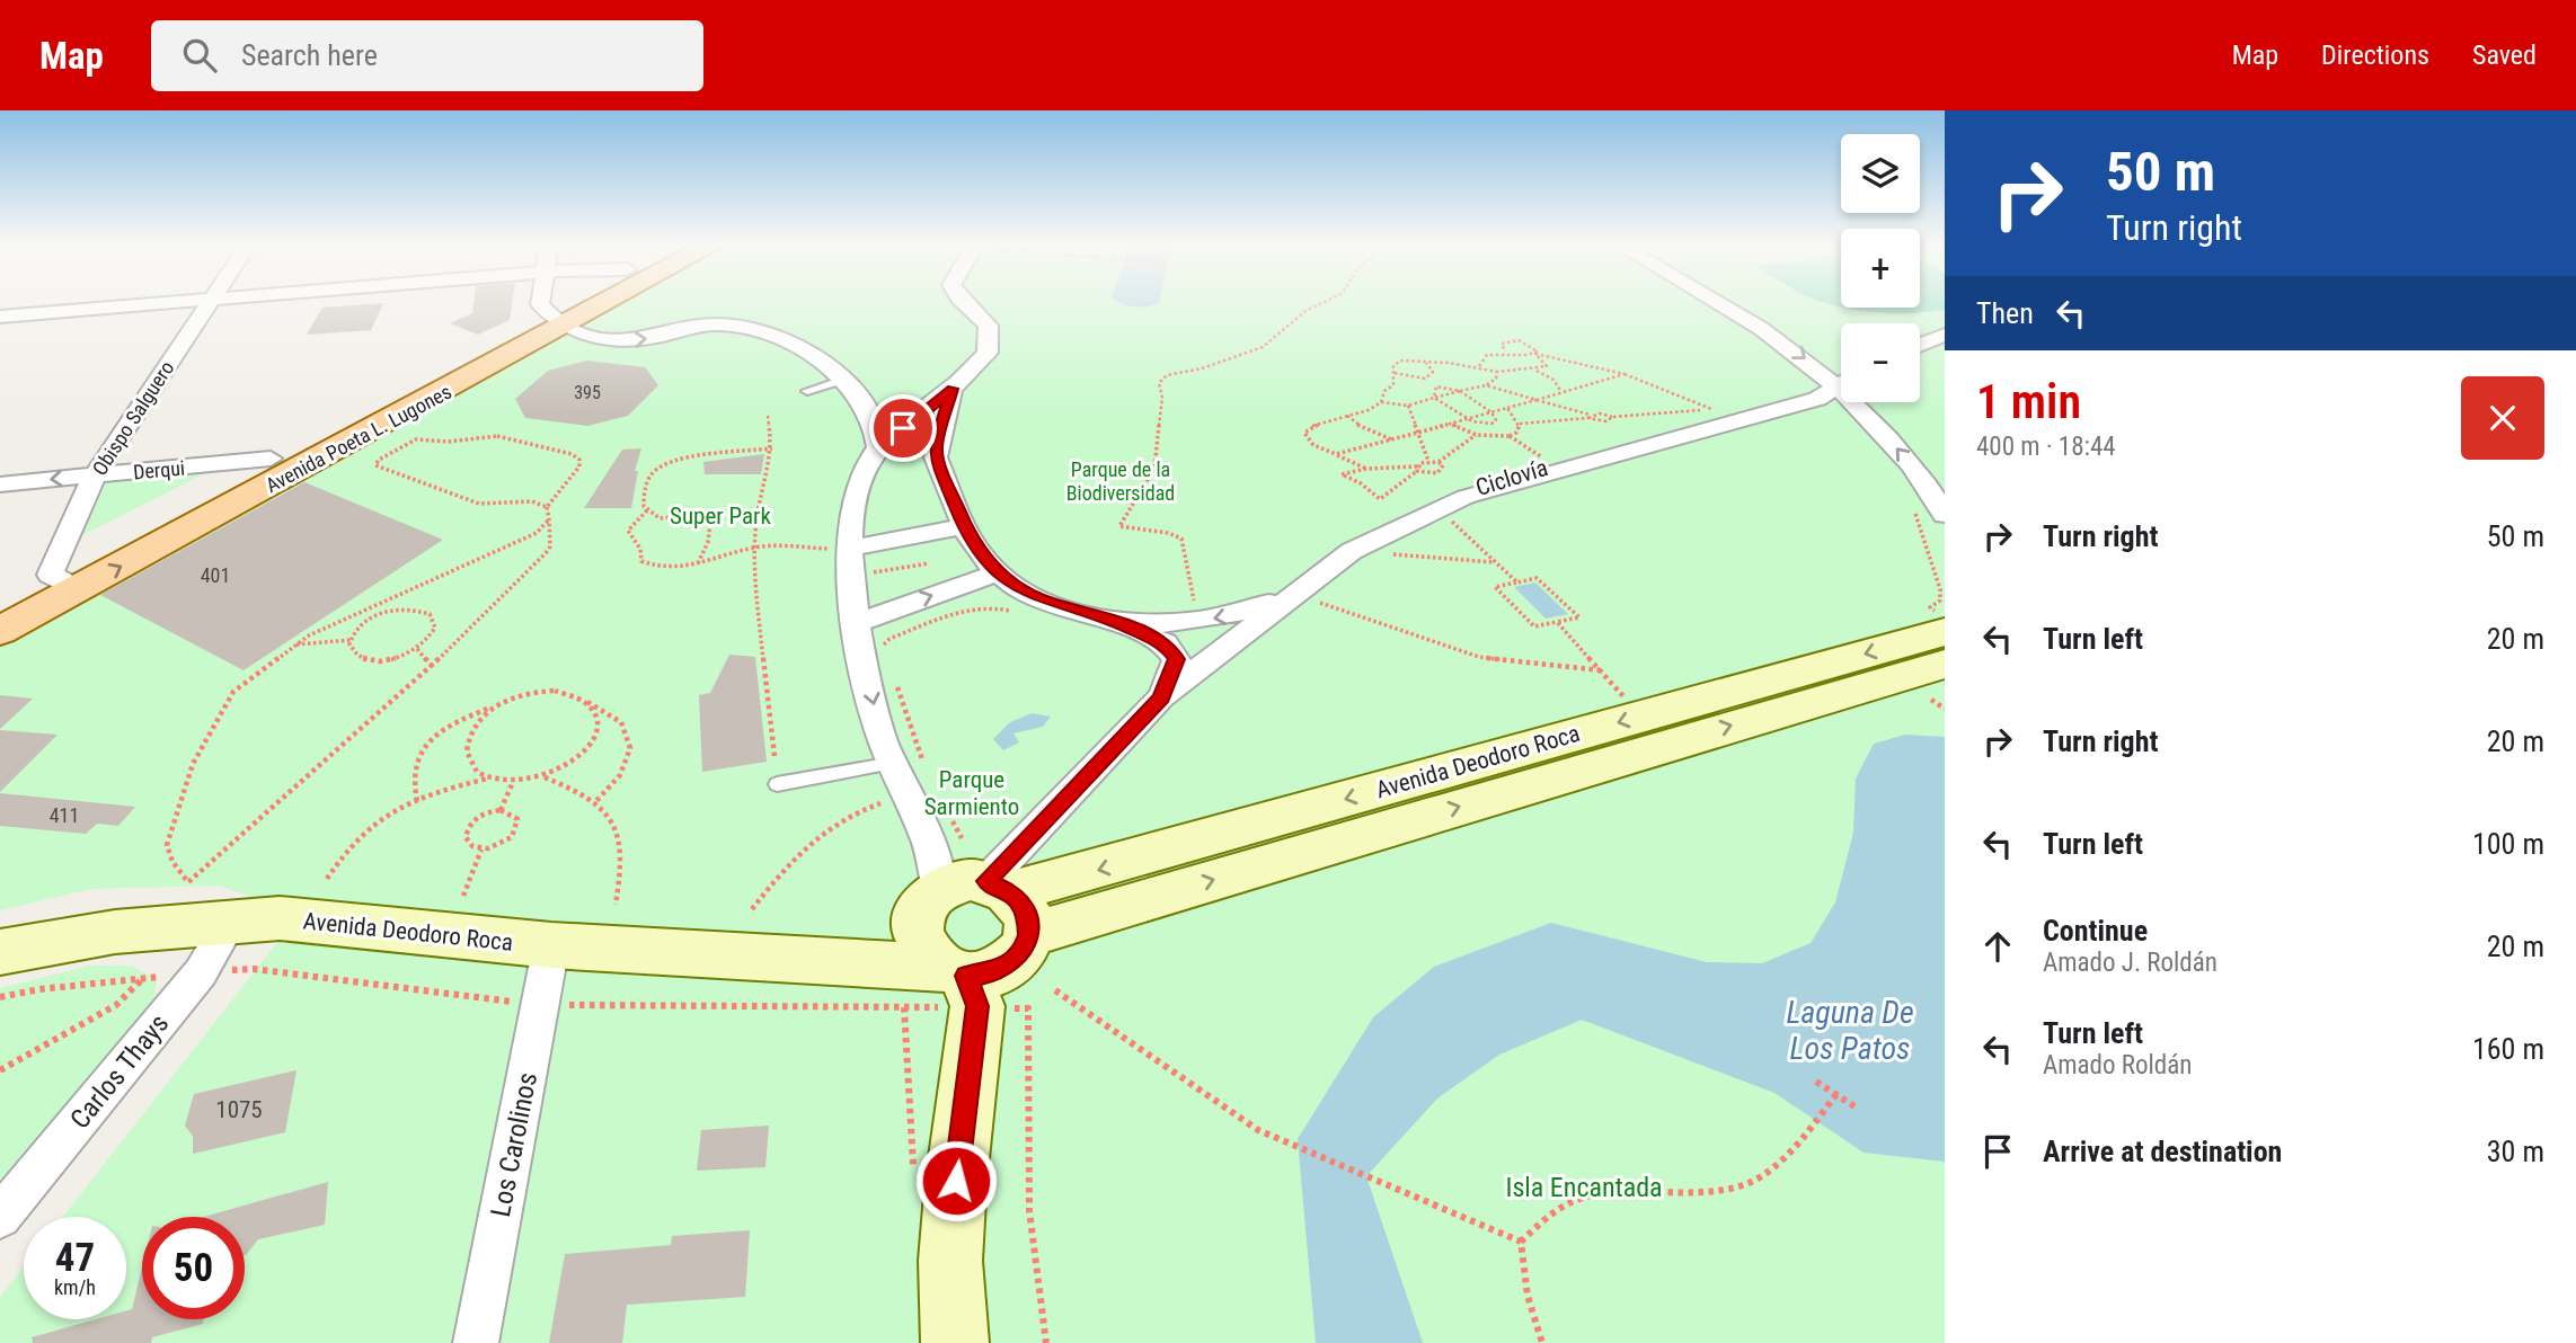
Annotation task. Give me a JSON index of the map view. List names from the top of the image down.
{
  "streets": {
    "main road": ["Avenida Poeta L. Lugones", "Avenida Deodoro Roca"],
    "street": [
      "Obispo Salguero",
      "Derqui",
      "Carlos Thays",
      "Los Carolinos"
    ],
    "path": ["Ciclovía"]
  },
  "crossings": [
    ["Obispo Salguero", "Avenida Poeta L. Lugones"],
    ["Obispo Salguero", "Derqui"],
    ["Avenida Poeta L. Lugones", "Derqui"],
    ["Avenida Deodoro Roca", "Carlos Thays"],
    ["Avenida Deodoro Roca", "Los Carolinos"]
  ],
  "water": ["Laguna De Los Patos"],
  "parks": [
    "Parque de la Biodiversidad",
    "Super Park",
    "Parque Sarmiento",
    "Isla Encantada"
  ],
  "house_numbers": [
    "395",
    "401",
    "411",
    "1075"
  ],
  "page": {
    "header": "Map",
    "search": "Search here",
    "nav": ["Map", "Directions", "Saved"],
    "turn": ["50 m", "Turn right"],
    "map_buttons": ["+", "−"],
    "then": "Then",
    "heading": ["1 min", "400 m · 18:44"],
    "list": [
      {
        "name": "Turn right",
        "value": "50 m"
      },
      {
        "name": "Turn left",
        "value": "20 m"
      },
      {
        "name": "Turn right",
        "value": "20 m"
      },
      {
        "name": "Turn left",
        "value": "100 m"
      },
      {
        "name": "Continue",
        "note": "Amado J. Roldán",
        "value": "20 m"
      },
      {
        "name": "Turn left",
        "note": "Amado Roldán",
        "value": "160 m"
      },
      {
        "name": "Arrive at destination",
        "value": "30 m"
      }
    ],
    "speed": "47 km/h",
    "limit": "50"
  }
}
